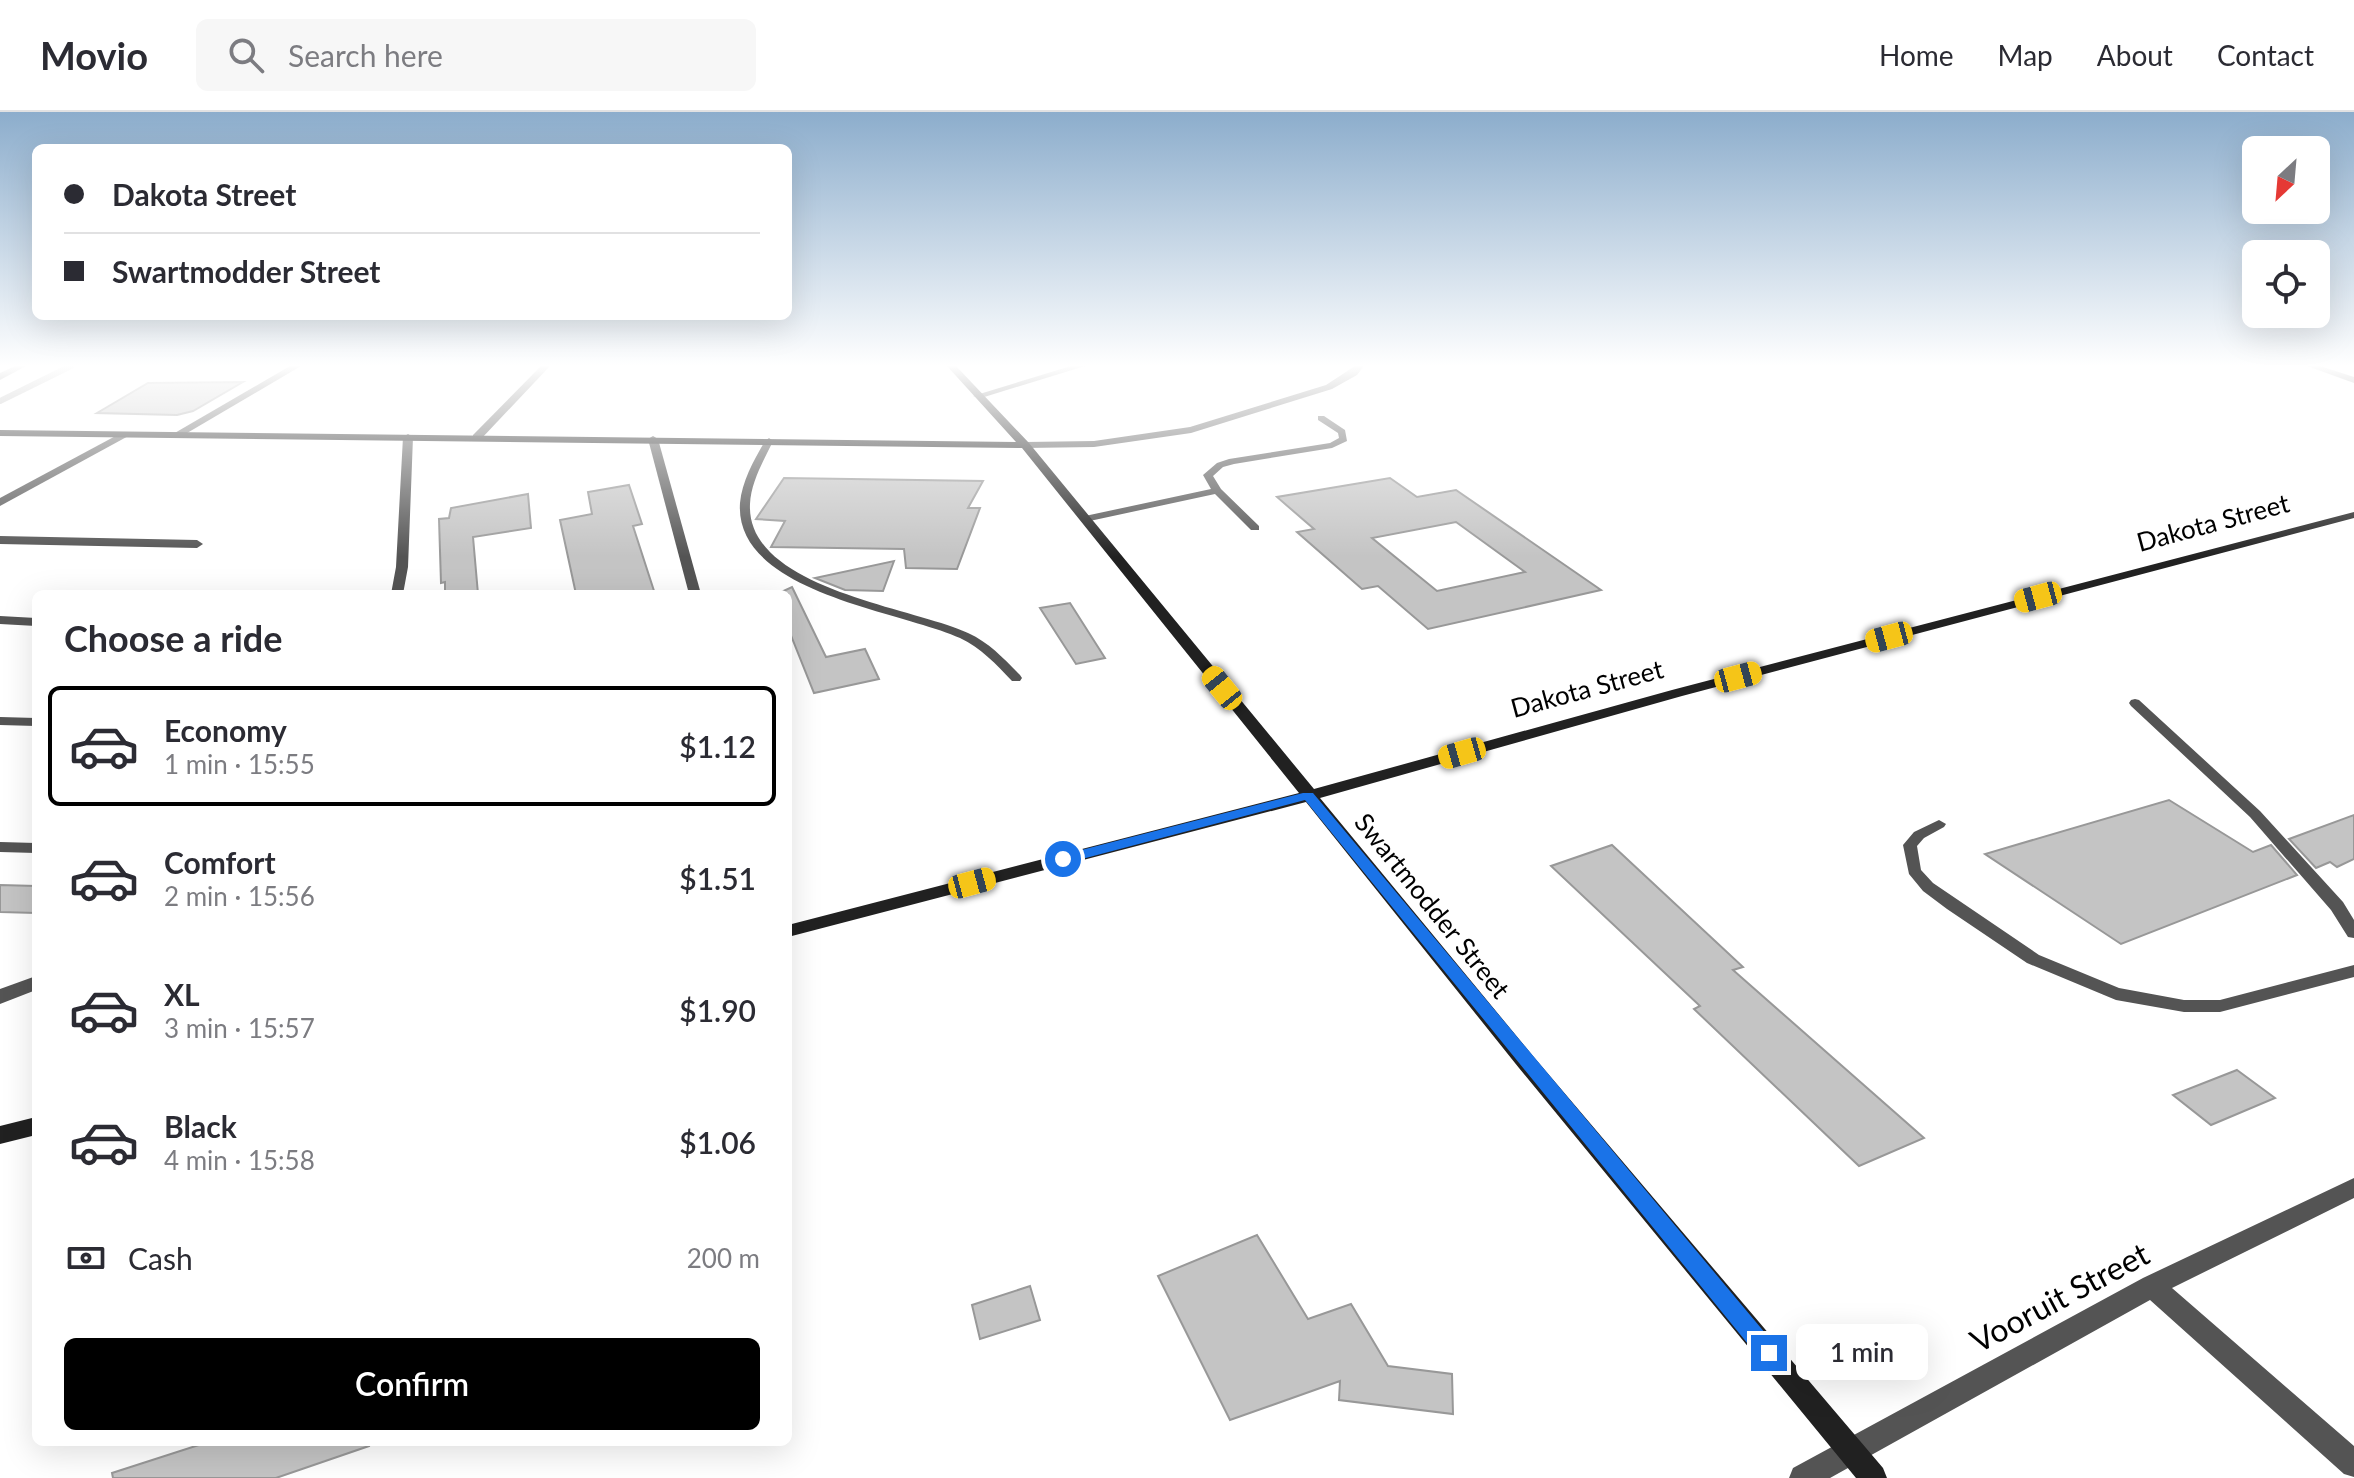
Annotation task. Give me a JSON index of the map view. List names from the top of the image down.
{
  "streets": {
    "street": ["Dakota Street", "Swartmodder Street", "Vooruit Street"]
  },
  "crossings": [
    ["Dakota Street", "Swartmodder Street"],
    ["Swartmodder Street", "Vooruit Street"]
  ],
  "north": "bottom left",
  "page": {
    "header": "Movio",
    "search": "Search here",
    "nav": [
      "Home",
      "Map",
      "About",
      "Contact"
    ],
    "banner": ["Dakota Street", "Swartmodder Street"],
    "heading": "Choose a ride",
    "list": [
      {
        "name": "Economy",
        "note": "1 min · 15:55",
        "value": "$1.12"
      },
      {
        "name": "Comfort",
        "note": "2 min · 15:56",
        "value": "$1.51"
      },
      {
        "name": "XL",
        "note": "3 min · 15:57",
        "value": "$1.90"
      },
      {
        "name": "Black",
        "note": "4 min · 15:58",
        "value": "$1.06"
      }
    ],
    "pay": ["Cash", "200 m"],
    "buttons": "Confirm",
    "bubble": "1 min"
  }
}
